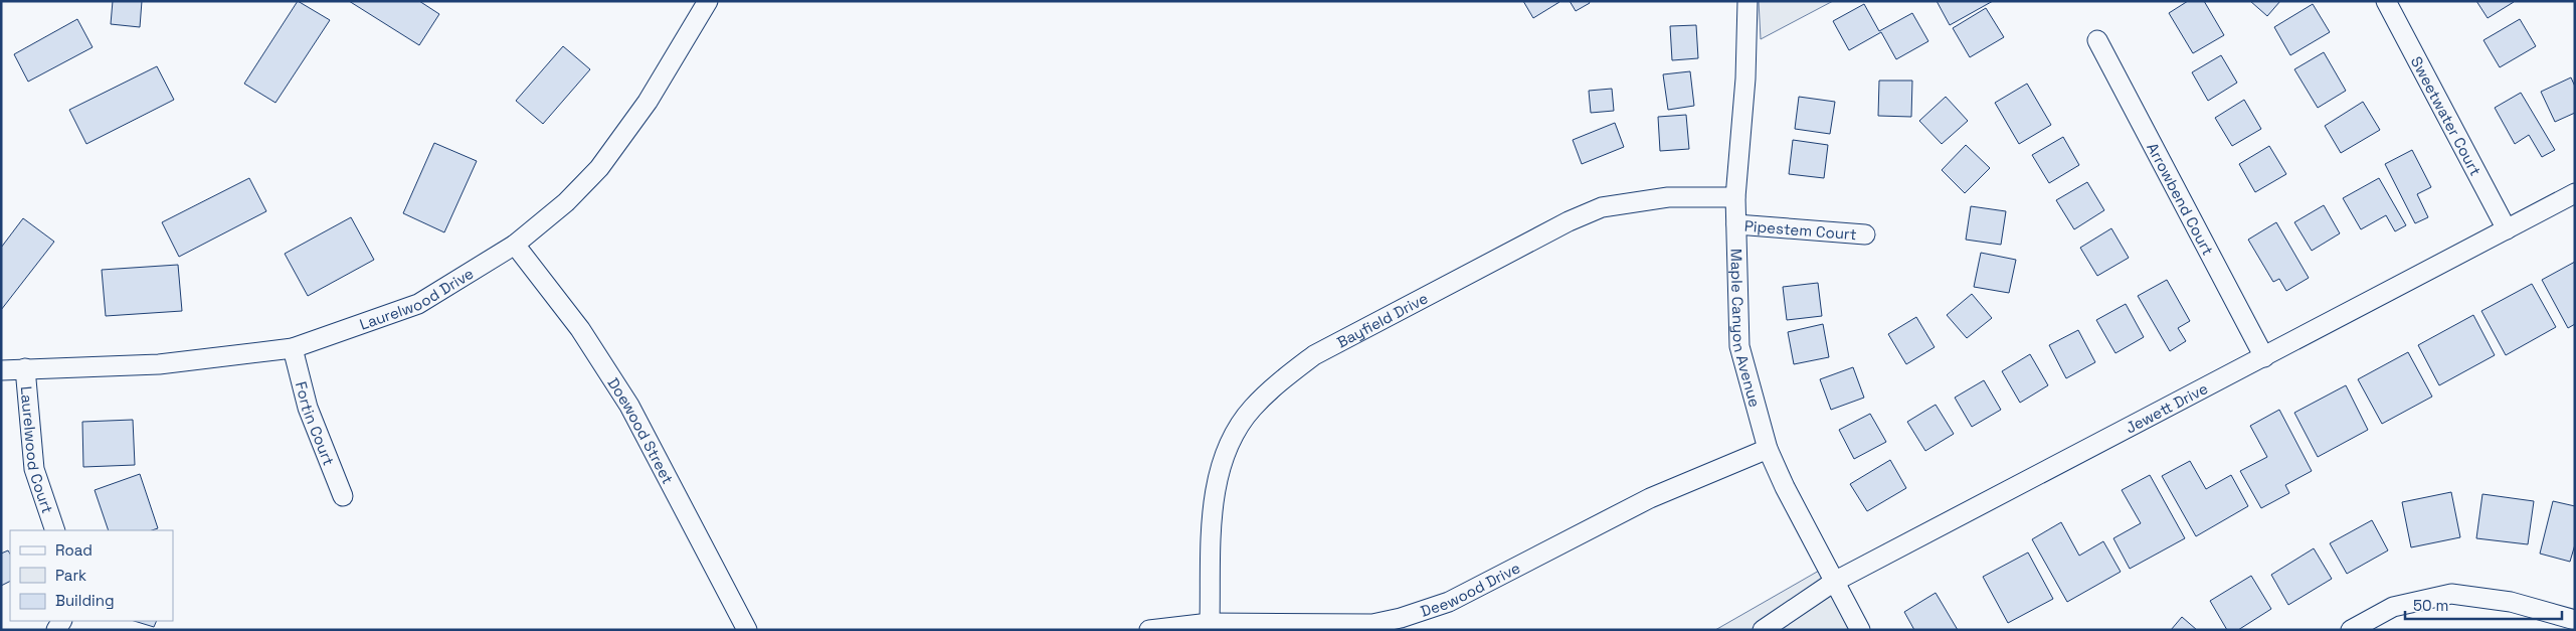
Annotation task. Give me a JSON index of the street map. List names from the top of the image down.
{
  "streets": {
    "street": [
      "Sweetwater Court",
      "Arrowbend Court",
      "Pipestem Court",
      "Laurelwood Drive",
      "Bayfield Drive",
      "Maple Canyon Avenue",
      "Jewett Drive",
      "Fortin Court",
      "Doewood Street",
      "Laurelwood Court",
      "Deewood Drive"
    ]
  },
  "crossings": [
    ["Sweetwater Court", "Jewett Drive"],
    ["Arrowbend Court", "Jewett Drive"],
    ["Pipestem Court", "Maple Canyon Avenue"],
    ["Laurelwood Drive", "Fortin Court"],
    ["Laurelwood Drive", "Doewood Street"],
    ["Laurelwood Drive", "Laurelwood Court"],
    ["Bayfield Drive", "Maple Canyon Avenue"],
    ["Bayfield Drive", "Deewood Drive"],
    ["Maple Canyon Avenue", "Jewett Drive"],
    ["Maple Canyon Avenue", "Deewood Drive"]
  ],
  "legend": ["Road", "Park", "Building"],
  "scale_bar": "50 m"
}
